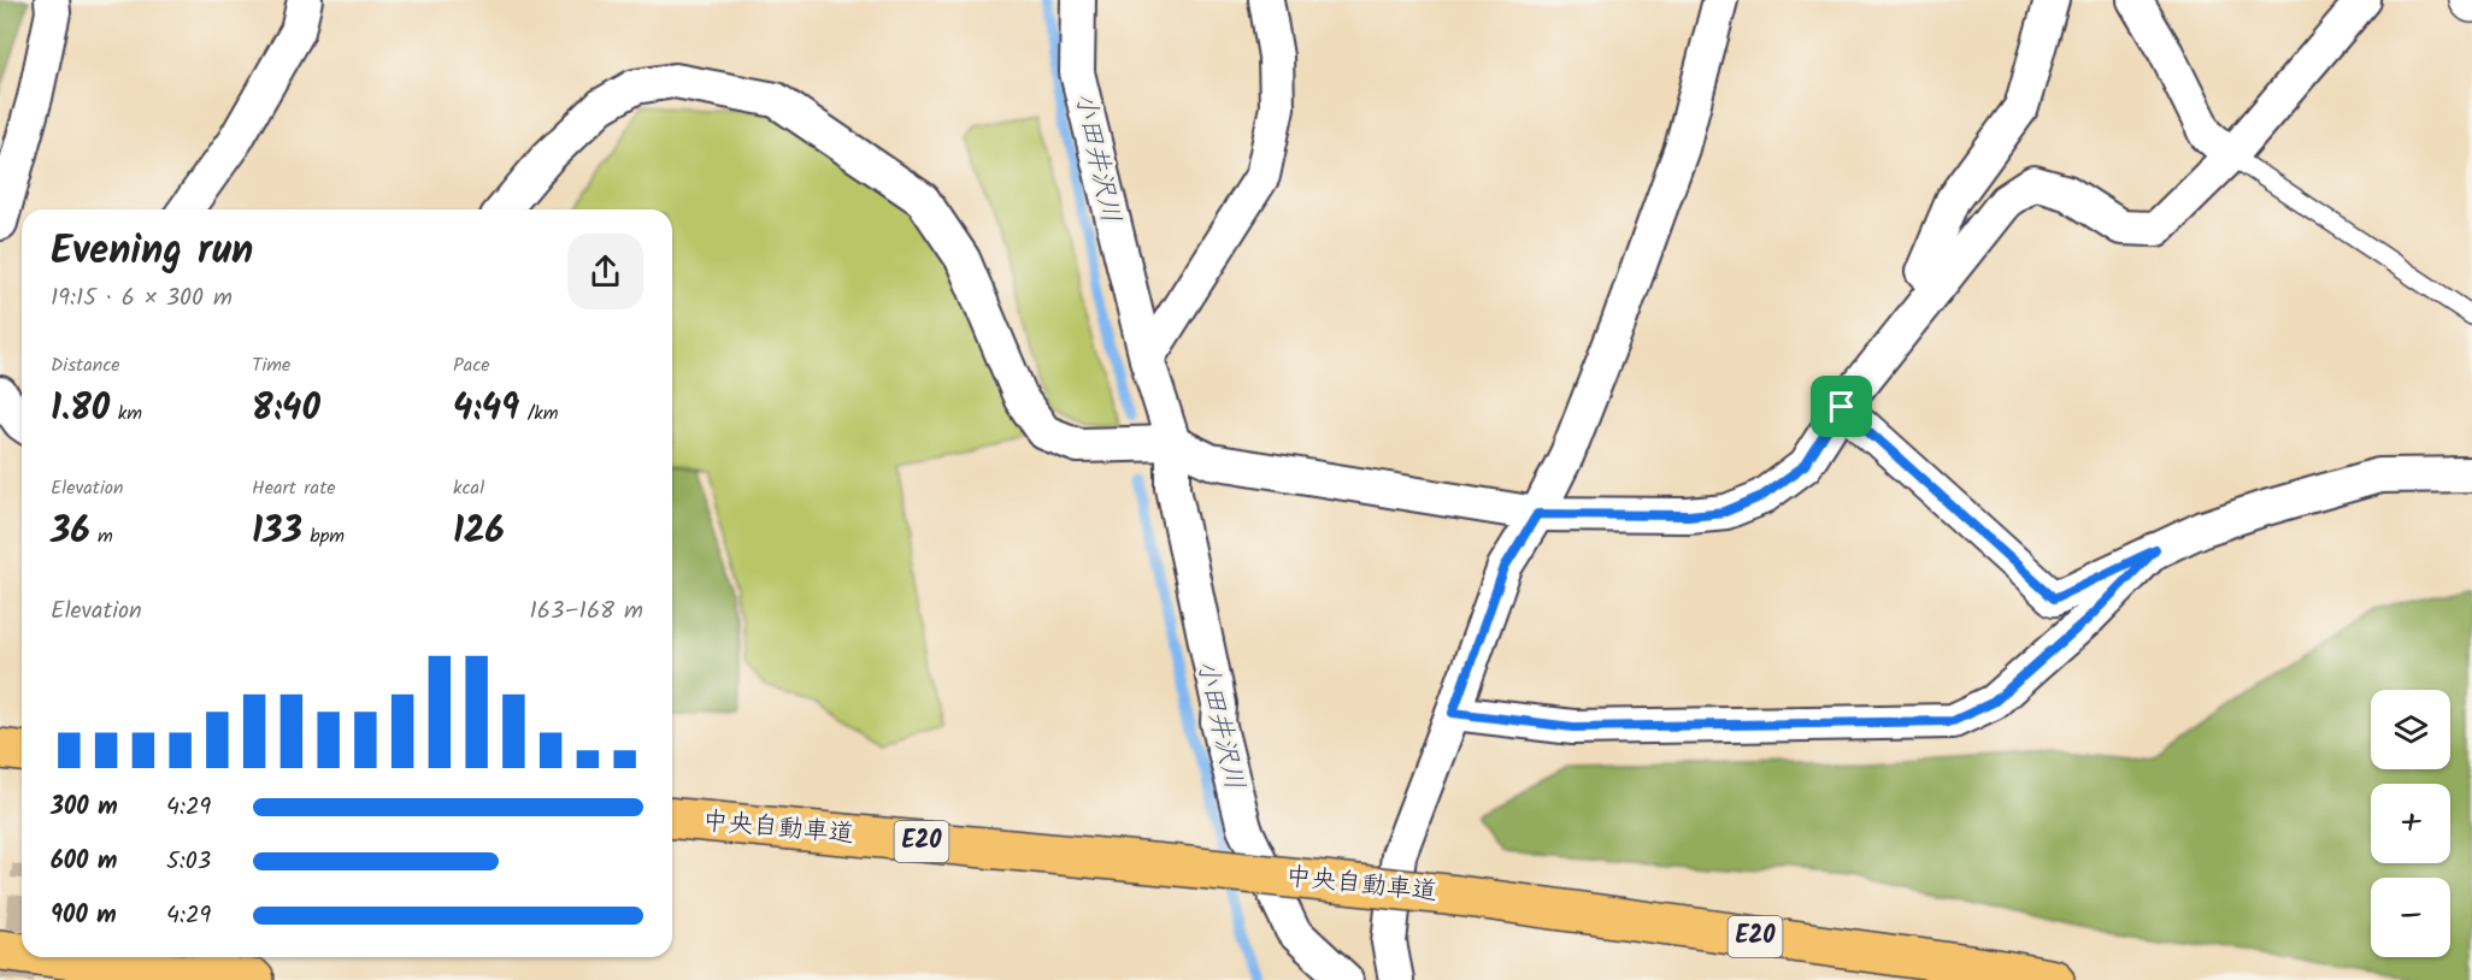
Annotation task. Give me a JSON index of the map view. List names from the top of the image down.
{
  "streets": {
    "highway": ["中央自動車道", "E20"]
  },
  "water": ["小田井沢川"],
  "page": {
    "heading": ["Evening run", "19:15 · 6 × 300 m"],
    "stats": [
      ["Distance", "1.80 km"],
      ["Time", "8:40"],
      ["Pace", "4:49 /km"],
      ["Elevation", "36 m"],
      ["Heart rate", "133 bpm"],
      ["kcal", "126"]
    ],
    "chart": ["Elevation", "163–168 m"],
    "map_buttons": ["+", "−"],
    "list": [
      {
        "name": "300 m",
        "note": "4:29"
      },
      {
        "name": "600 m",
        "note": "5:03"
      },
      {
        "name": "900 m",
        "note": "4:29"
      }
    ]
  }
}
